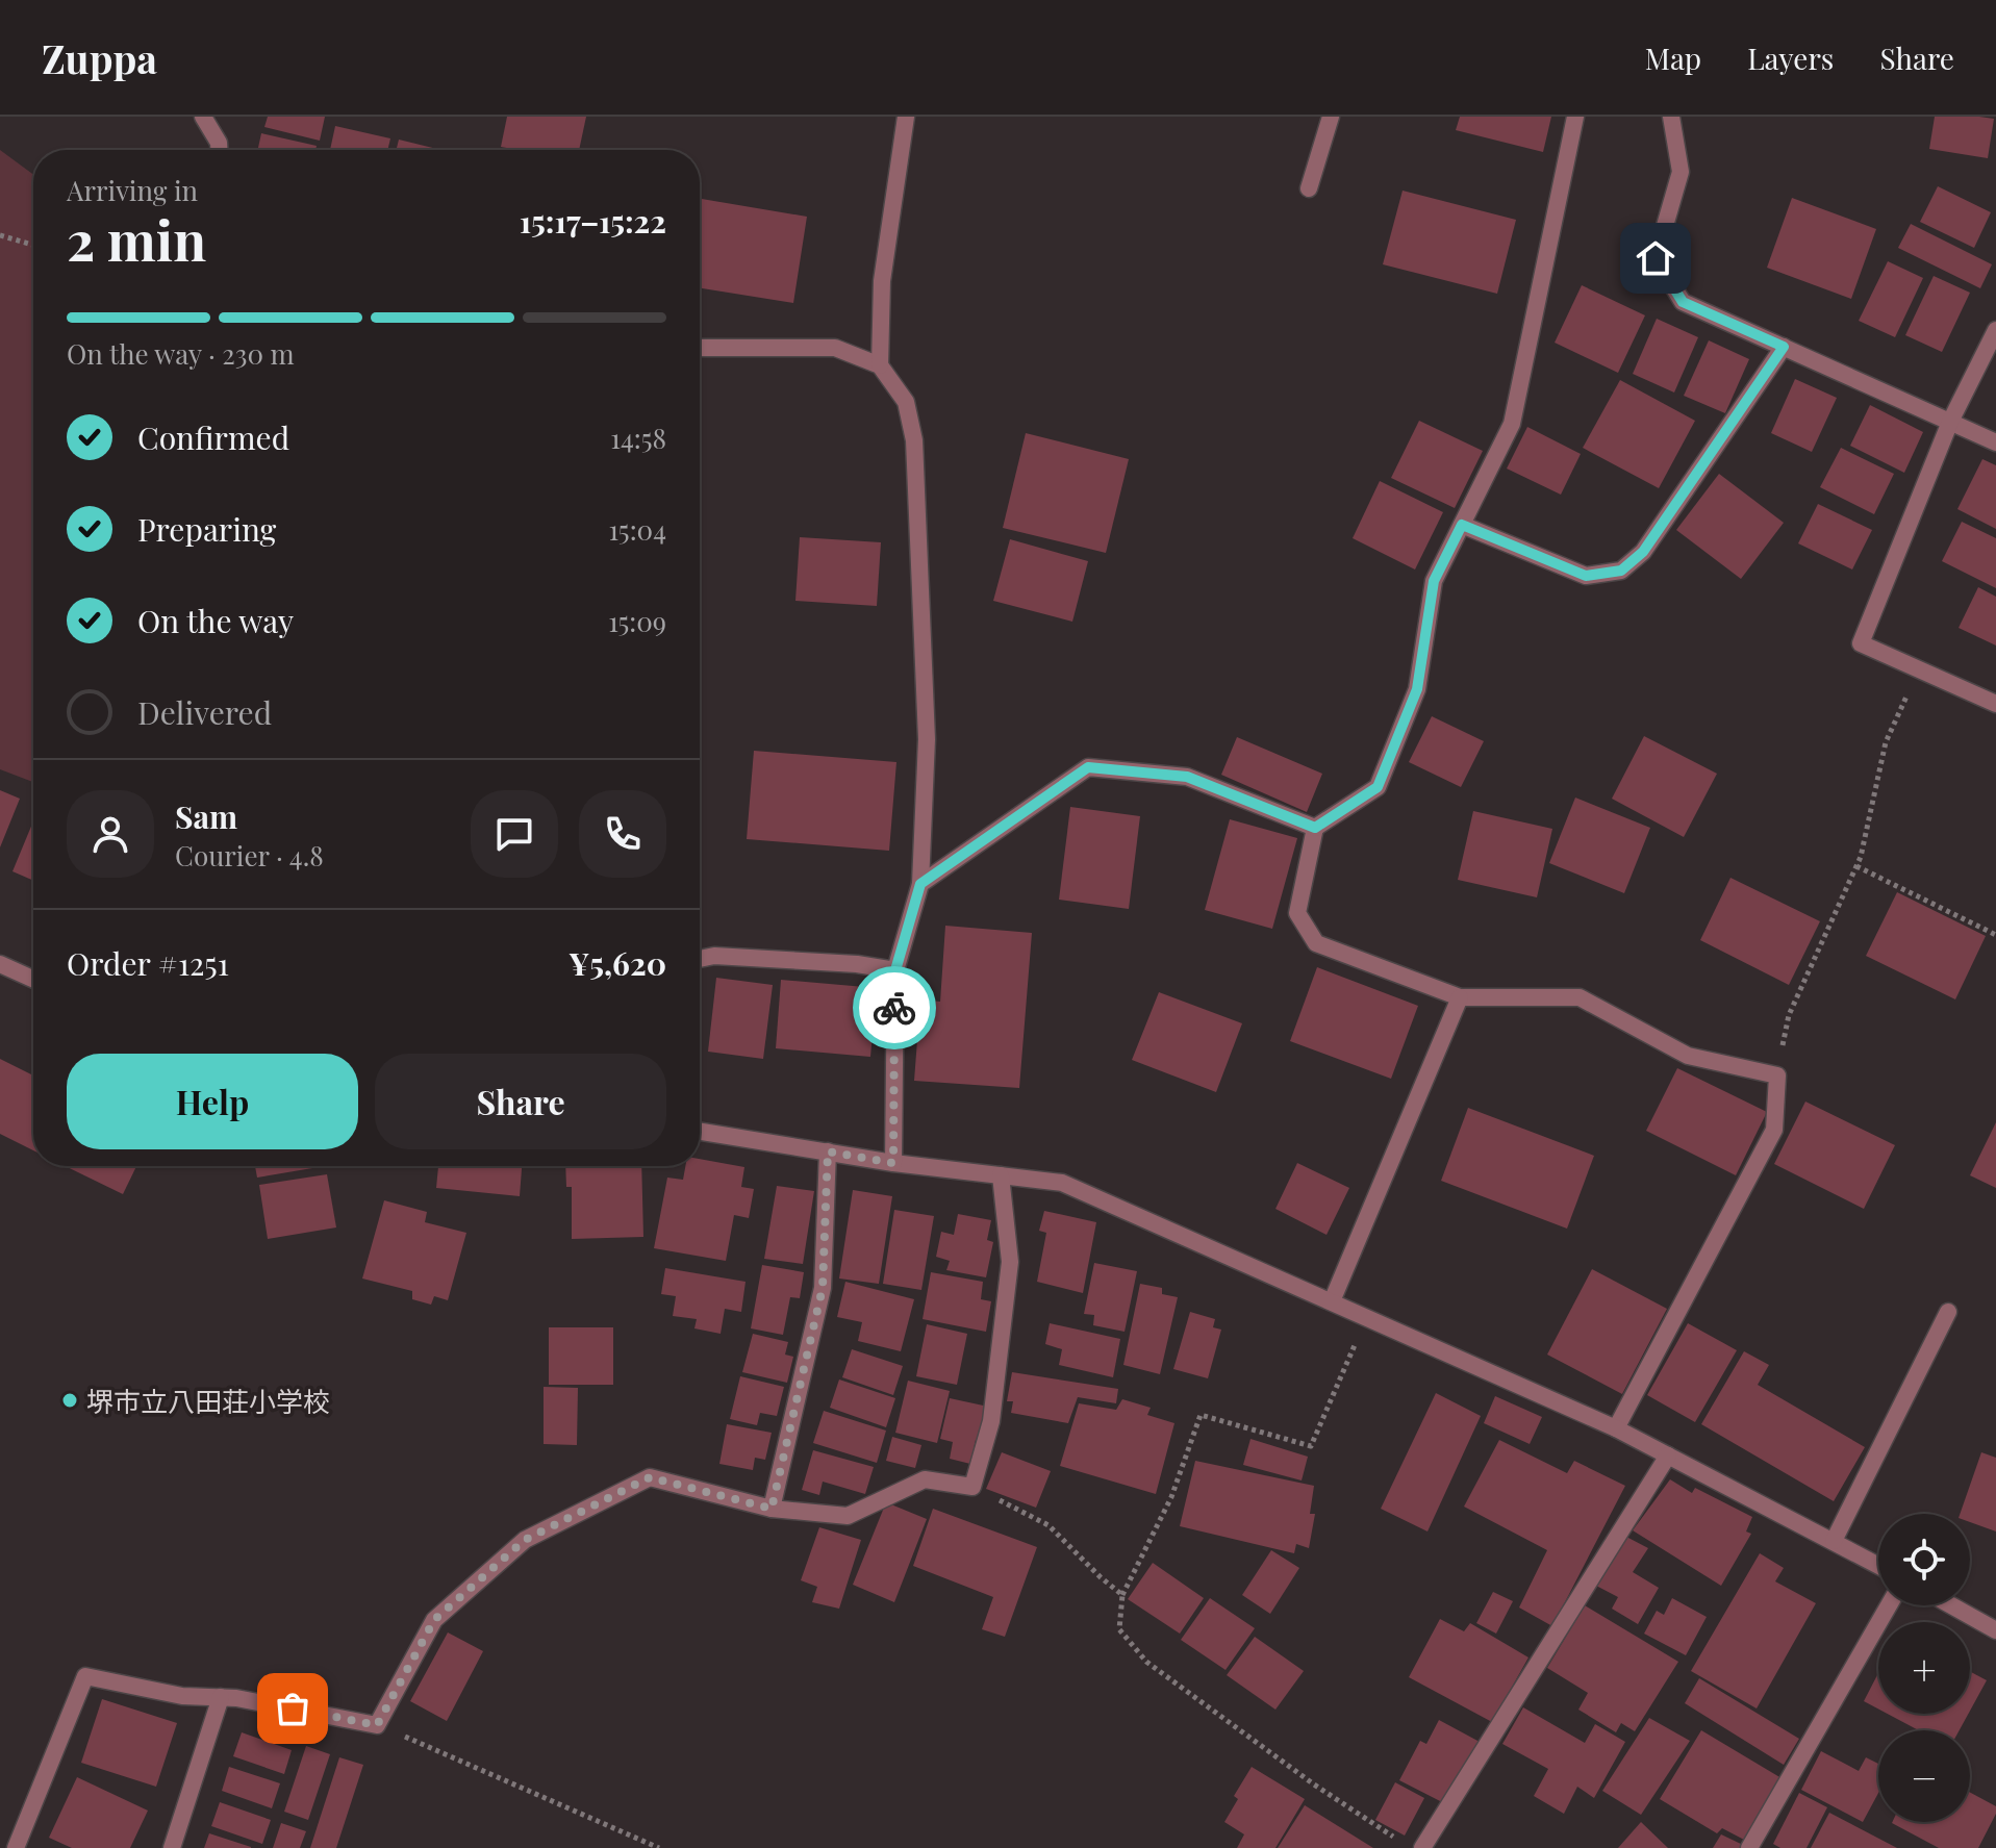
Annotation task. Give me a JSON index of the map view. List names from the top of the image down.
{
  "places": ["堺市立八田荘小学校"],
  "page": {
    "header": "Zuppa",
    "nav": ["Map", "Layers", "Share"],
    "heading": ["2 min", "Arriving in", "15:17–15:22"],
    "panel": [
      "Sam",
      "Courier · 4.8",
      "Order #1251",
      "¥5,620"
    ],
    "bar": "On the way · 230 m",
    "list": [
      ["Confirmed", "14:58"],
      ["Preparing", "15:04"],
      ["On the way", "15:09"],
      "Delivered"
    ],
    "buttons": ["Help", "Share"],
    "map_buttons": ["+", "−"]
  }
}
